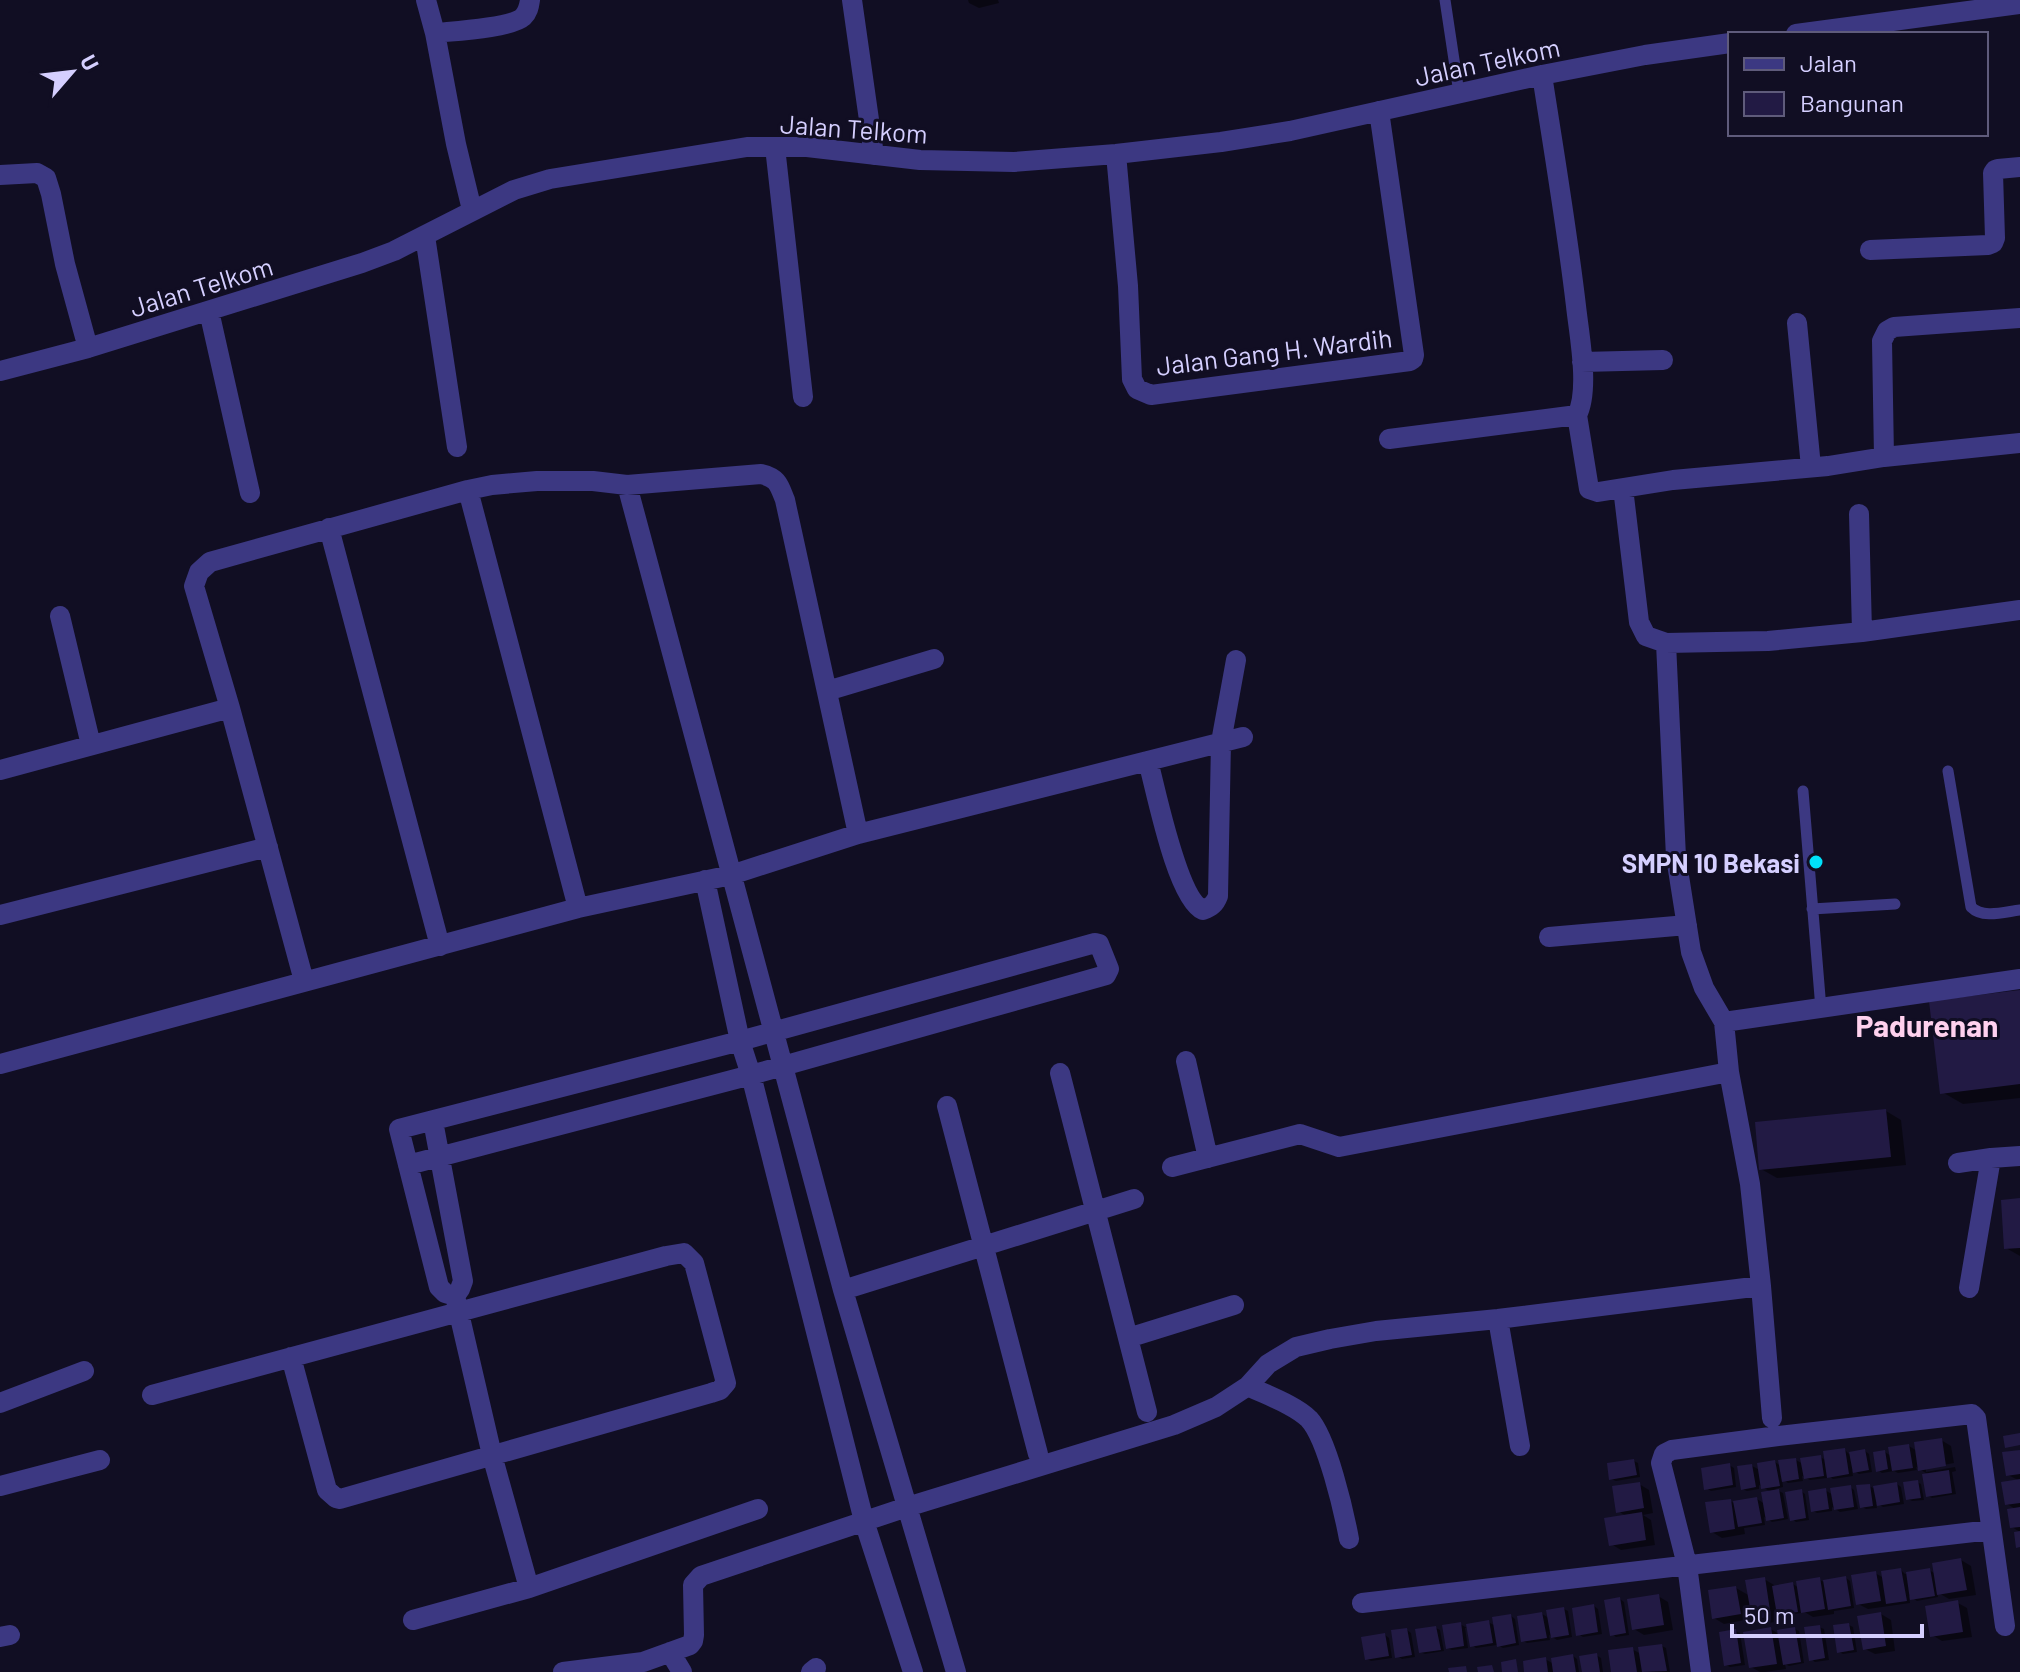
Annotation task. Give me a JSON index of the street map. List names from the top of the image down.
{
  "streets": {
    "street": ["Jalan Telkom", "Jalan Gang H. Wardih"]
  },
  "crossings": [
    ["Jalan Telkom", "Jalan Gang H. Wardih"]
  ],
  "districts": ["Padurenan"],
  "places": ["SMPN 10 Bekasi"],
  "legend": ["Jalan", "Bangunan"],
  "scale_bar": "50 m",
  "north": "top right"
}
